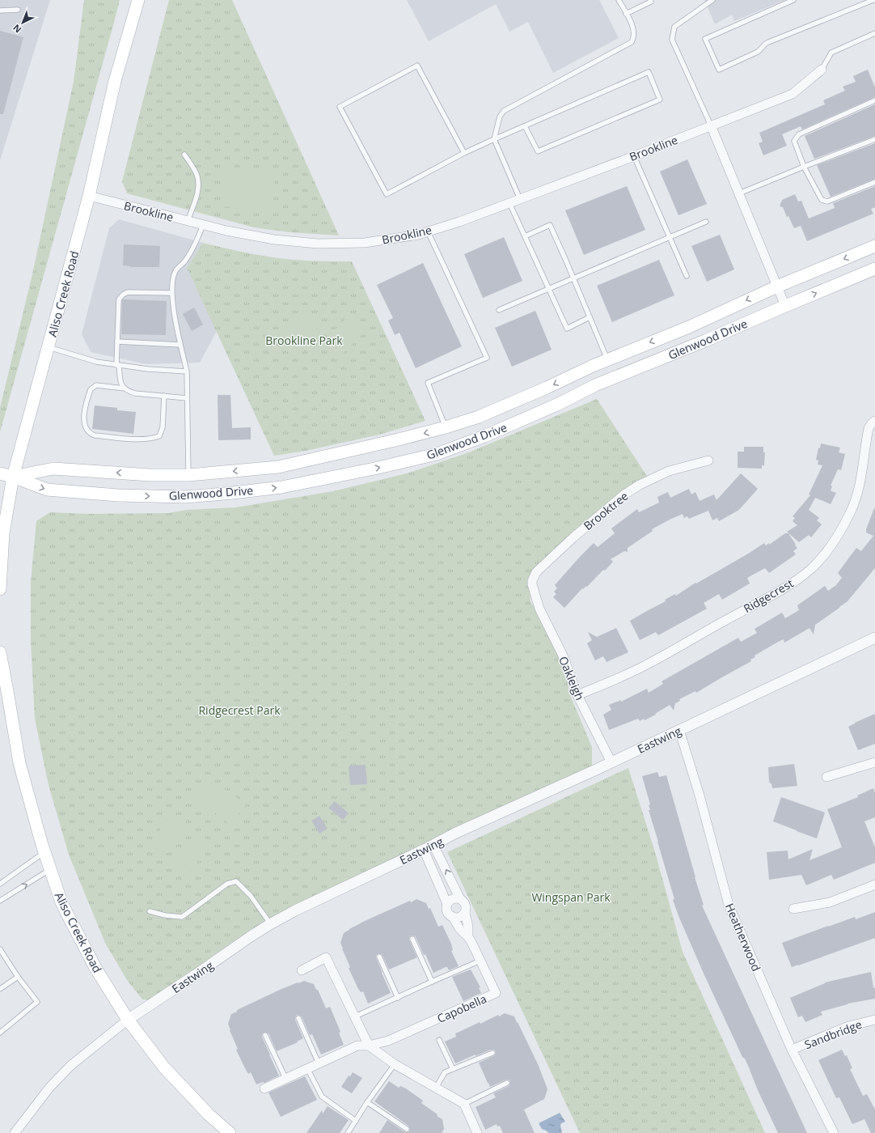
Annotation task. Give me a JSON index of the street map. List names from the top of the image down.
{
  "streets": {
    "main road": ["Aliso Creek Road", "Glenwood Drive"],
    "street": [
      "Brookline",
      "Brooktree",
      "Ridgecrest",
      "Oakleigh",
      "Eastwing",
      "Heatherwood",
      "Capobella",
      "Sandbridge"
    ]
  },
  "crossings": [
    ["Brookline", "Aliso Creek Road"],
    ["Aliso Creek Road", "Glenwood Drive"],
    ["Aliso Creek Road", "Eastwing"],
    ["Brooktree", "Oakleigh"],
    ["Ridgecrest", "Oakleigh"],
    ["Oakleigh", "Eastwing"],
    ["Eastwing", "Heatherwood"],
    ["Eastwing", "Capobella"],
    ["Heatherwood", "Sandbridge"]
  ],
  "parks": ["Brookline Park", "Ridgecrest Park", "Wingspan Park"],
  "north": "bottom left"
}
